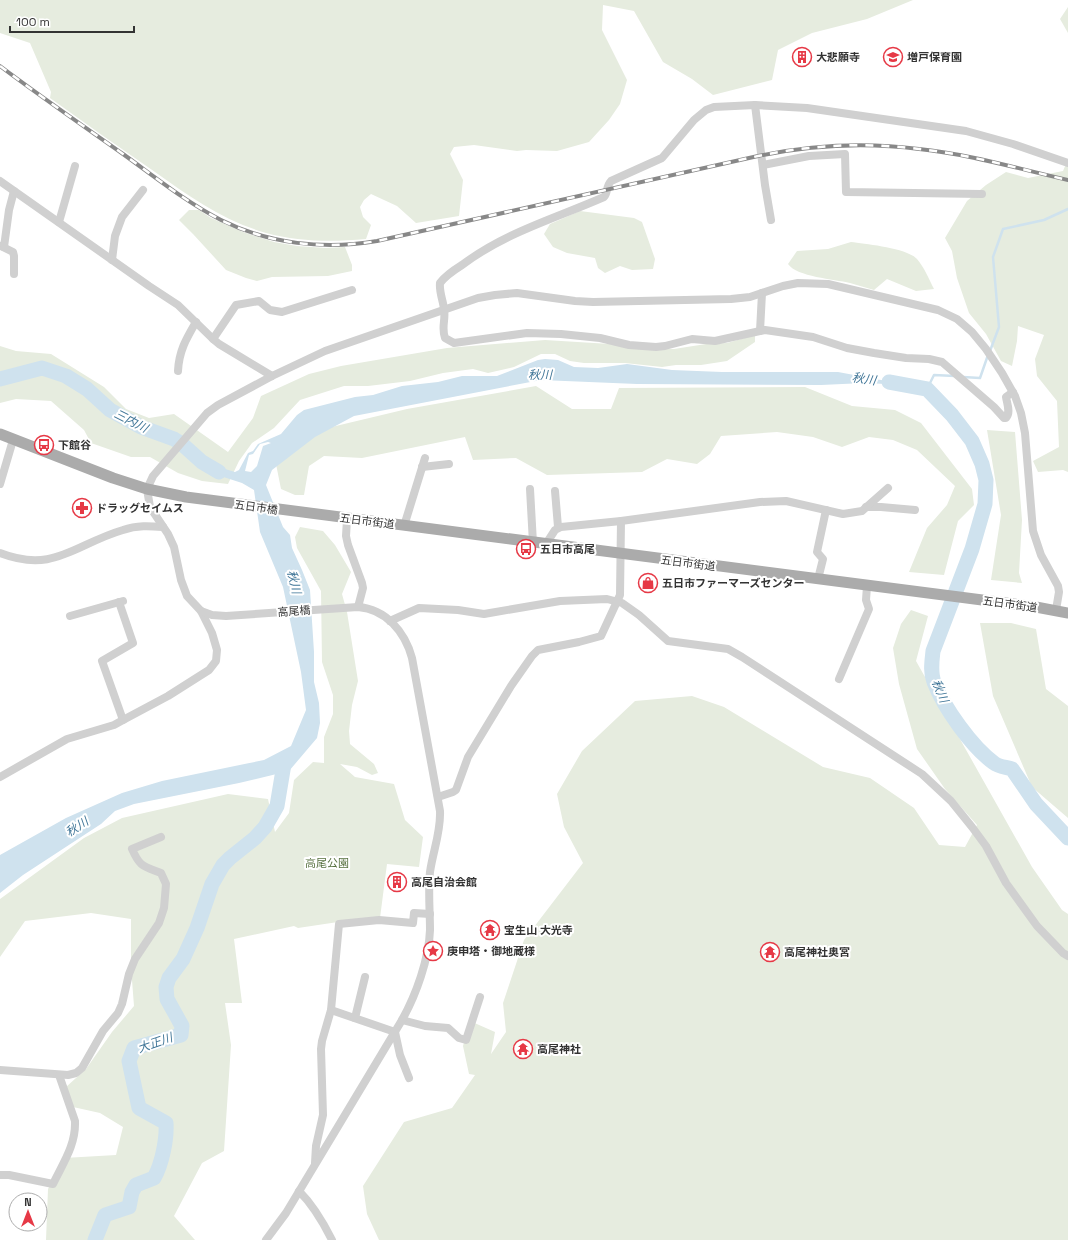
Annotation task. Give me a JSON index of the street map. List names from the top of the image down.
{
  "streets": {
    "main road": ["五日市橋", "五日市街道"],
    "street": ["高尾橋"]
  },
  "crossings": [
    ["五日市橋", "五日市街道"]
  ],
  "water": ["秋川", "三内川", "大正川"],
  "parks": ["高尾公園"],
  "places": {
    "building": ["大悲願寺", "高尾自治会館"],
    "school or university": ["増戸保育園"],
    "bus stop": ["下館谷", "五日市高尾"],
    "pharmacy": ["ドラッグセイムス"],
    "shop": ["五日市ファーマーズセンター"],
    "temple": ["宝生山 大光寺", "高尾神社奥宮", "高尾神社"],
    "place": ["庚申塔・御地蔵様"]
  },
  "scale_bar": "100 m",
  "north": "top"
}
